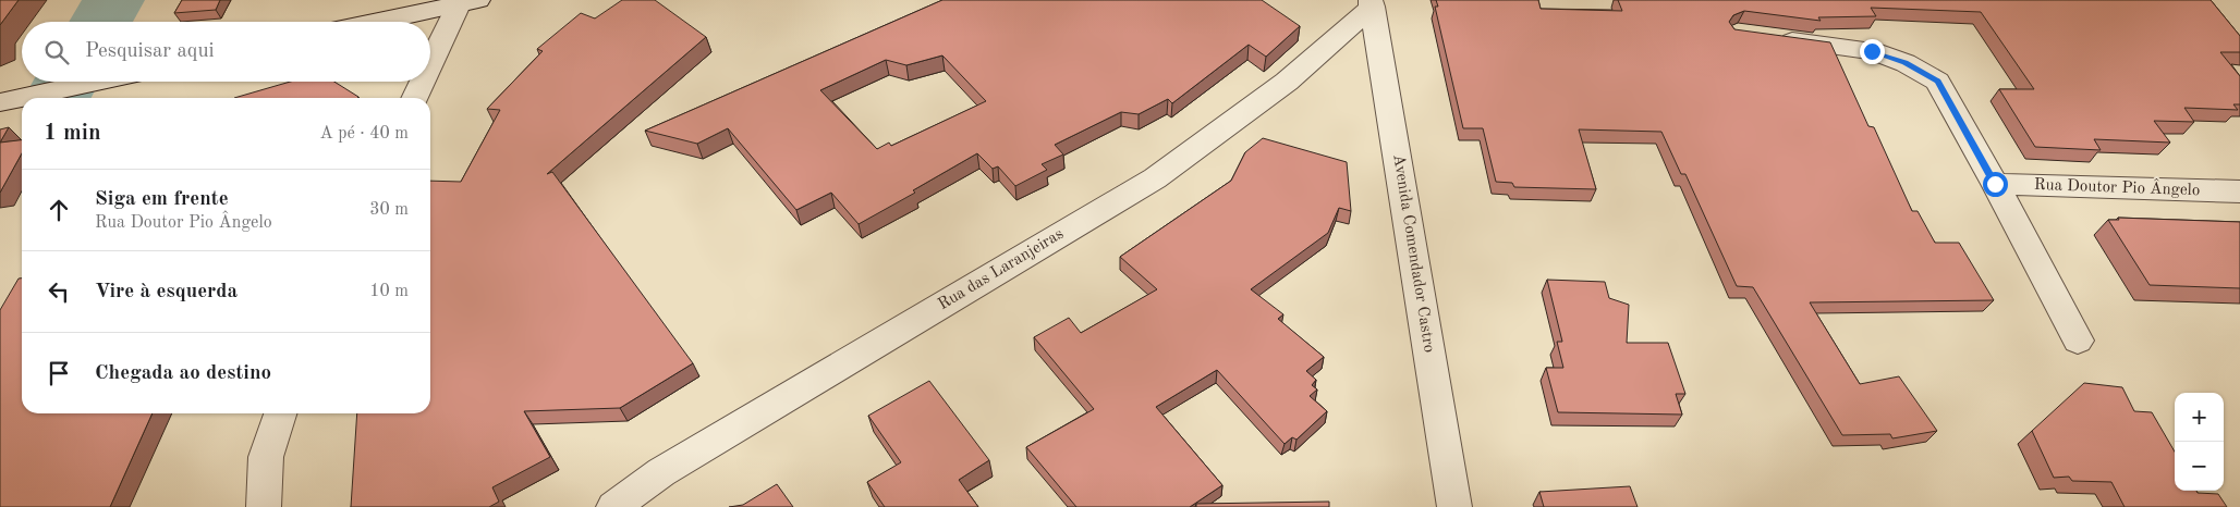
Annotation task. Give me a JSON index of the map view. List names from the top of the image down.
{
  "streets": {
    "street": ["Rua Doutor Pio Ângelo", "Avenida Comendador Castro", "Rua das Laranjeiras"]
  },
  "crossings": [
    ["Avenida Comendador Castro", "Rua das Laranjeiras"]
  ],
  "page": {
    "search": "Pesquisar aqui",
    "heading": ["1 min", "A pé · 40 m"],
    "list": [
      ["Siga em frente", "Rua Doutor Pio Ângelo", "30 m"],
      ["Vire à esquerda", "10 m"],
      "Chegada ao destino"
    ],
    "map_buttons": ["+", "−"]
  }
}
